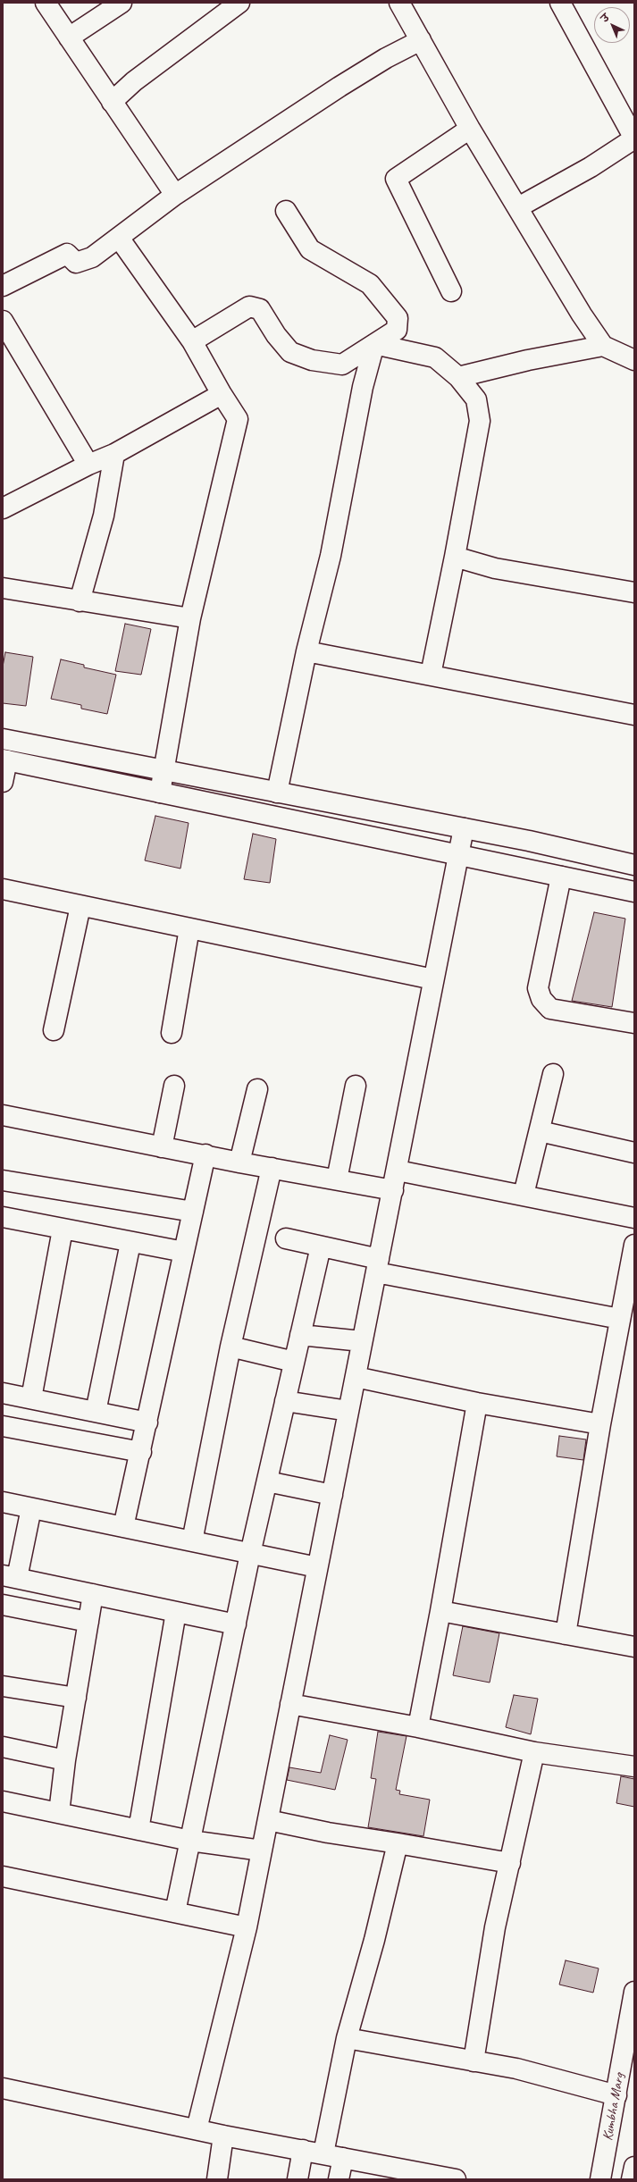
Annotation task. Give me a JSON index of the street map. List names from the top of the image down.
{
  "streets": {
    "street": ["Kumbha Marg"]
  },
  "north": "top left"
}
